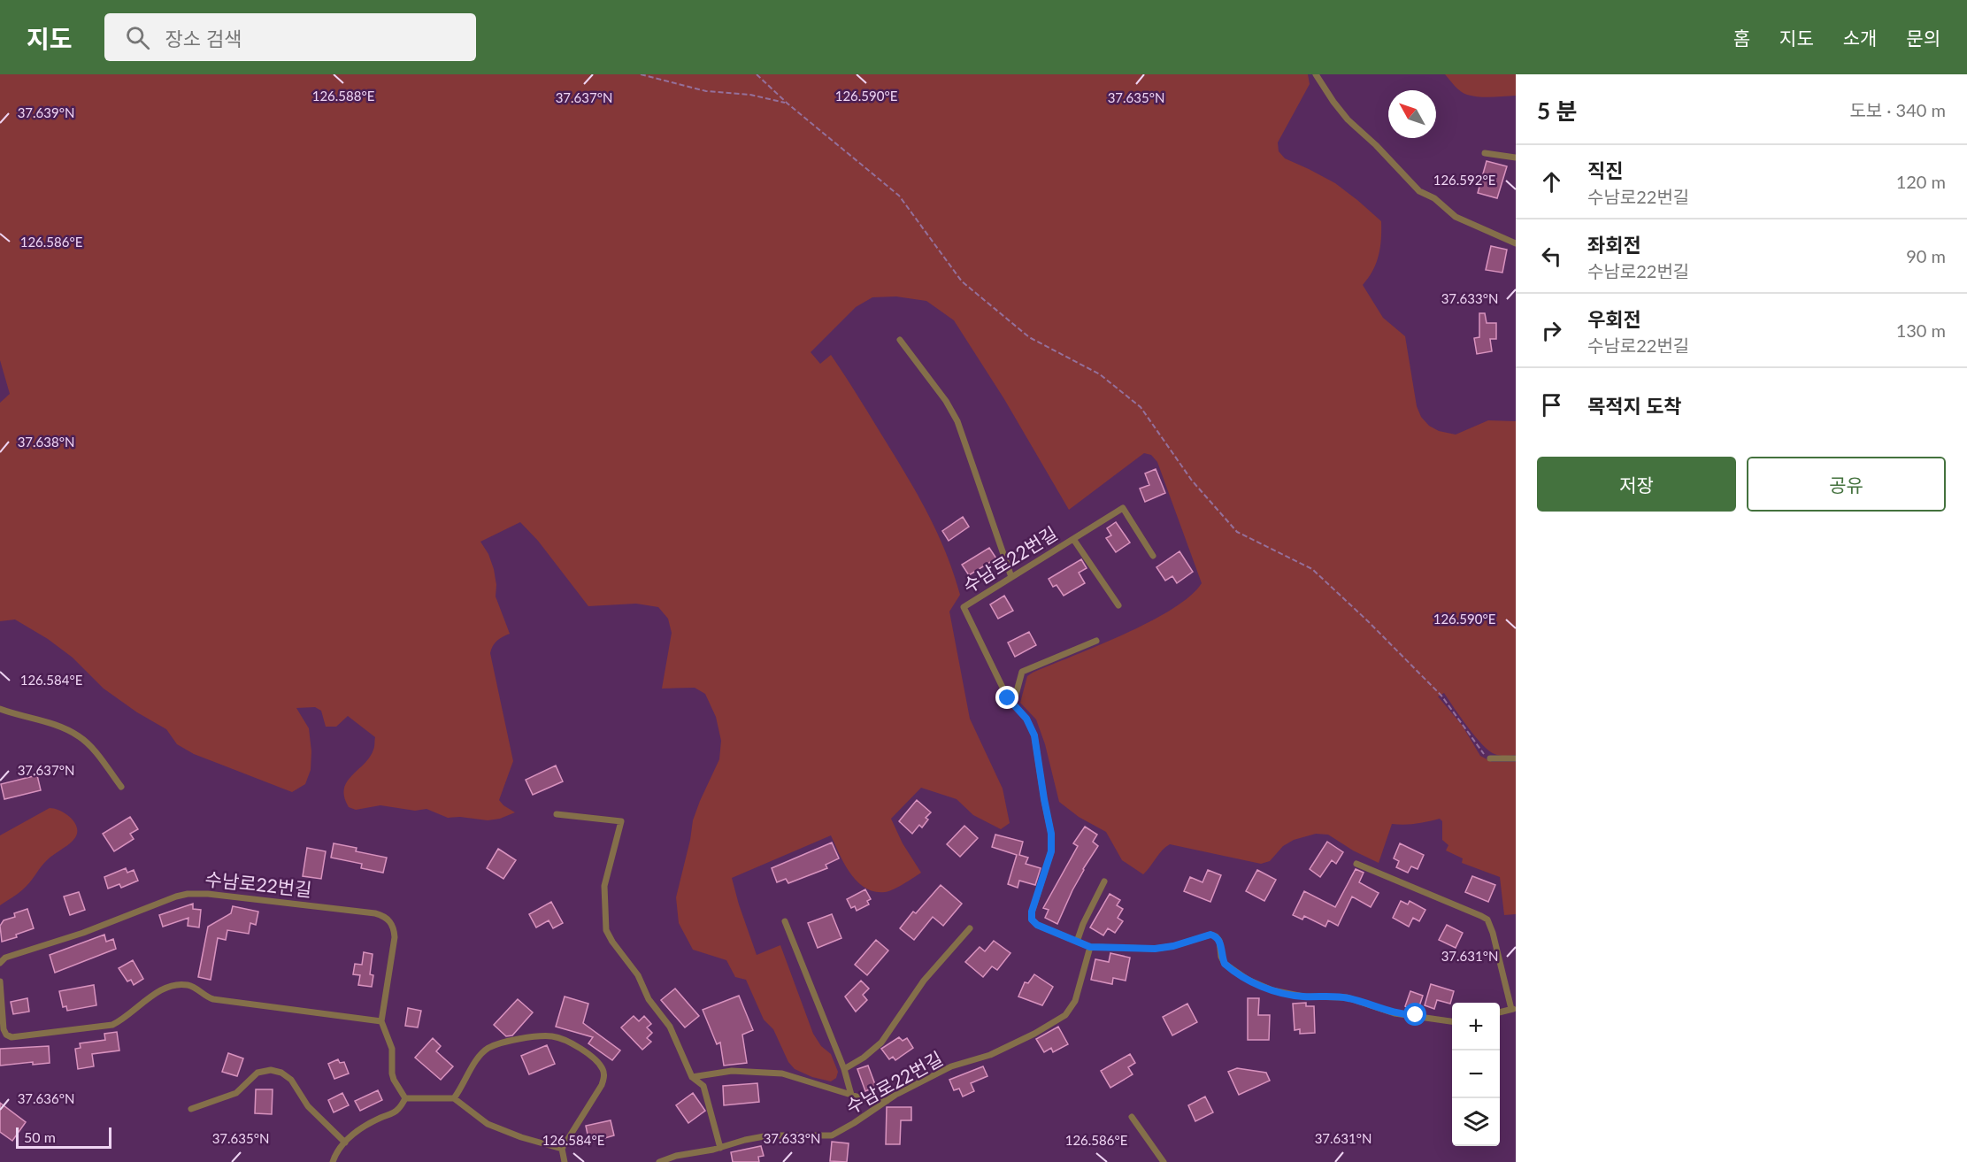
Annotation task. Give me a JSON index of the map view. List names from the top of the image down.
{
  "streets": {
    "lane": ["수남로22번길"]
  },
  "scale_bar": "50 m",
  "north": "top left",
  "page": {
    "header": "지도",
    "search": "장소 검색",
    "nav": [
      "홈",
      "지도",
      "소개",
      "문의"
    ],
    "heading": ["5 분", "도보 · 340 m"],
    "list": [
      ["직진", "수남로22번길", "120 m"],
      ["좌회전", "수남로22번길", "90 m"],
      ["우회전", "수남로22번길", "130 m"],
      "목적지 도착"
    ],
    "buttons": ["저장", "공유"],
    "map_buttons": ["+", "−"],
    "scale": "50 m"
  },
  "coordinates": [
    "126.588°E",
    "126.590°E",
    "37.637°N",
    "37.635°N",
    "37.639°N",
    "126.592°E",
    "126.586°E",
    "37.633°N",
    "37.638°N",
    "126.584°E",
    "37.631°N",
    "37.636°N"
  ]
}
